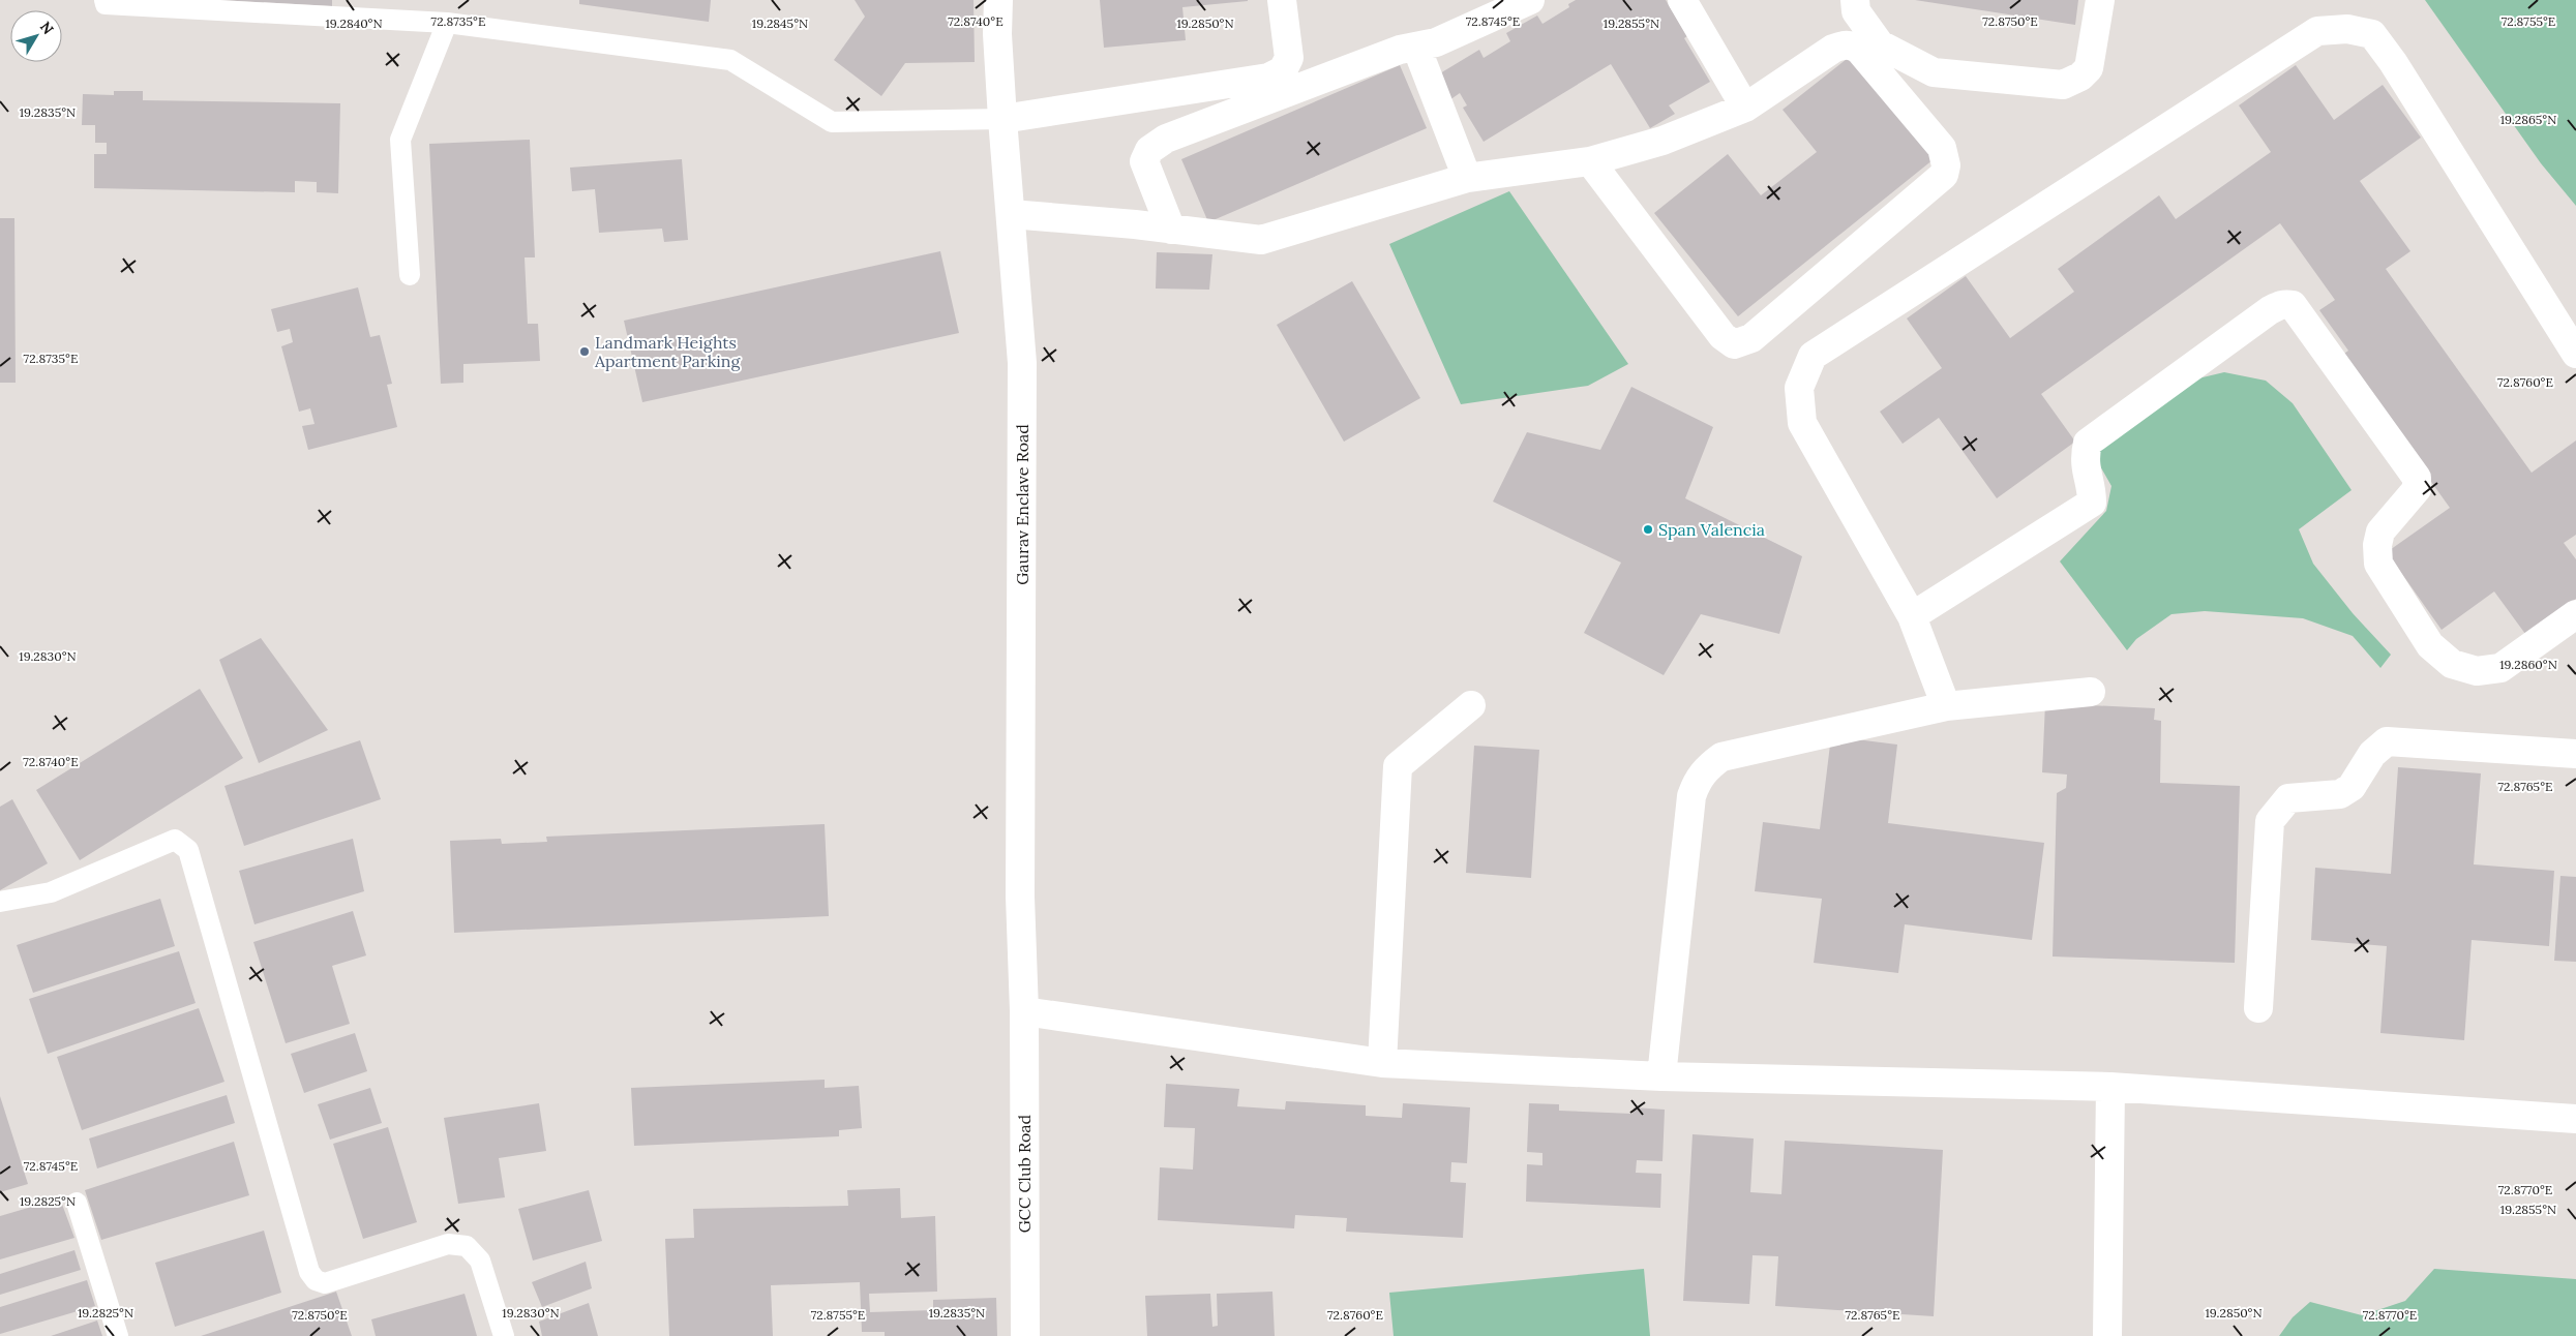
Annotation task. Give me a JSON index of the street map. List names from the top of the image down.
{
  "streets": {
    "street": ["Gaurav Enclave Road", "GCC Club Road"]
  },
  "crossings": [
    ["Gaurav Enclave Road", "GCC Club Road"]
  ],
  "places": ["Landmark Heights Apartment Parking", "Span Valencia"],
  "north": "top right",
  "coordinates": [
    "72.8735°E",
    "72.8740°E",
    "72.8745°E",
    "72.8750°E",
    "72.8755°E",
    "19.2840°N",
    "19.2845°N",
    "19.2850°N",
    "19.2855°N",
    "19.2835°N",
    "19.2865°N",
    "72.8760°E",
    "19.2830°N",
    "19.2860°N",
    "72.8765°E",
    "72.8770°E",
    "19.2825°N"
  ]
}
